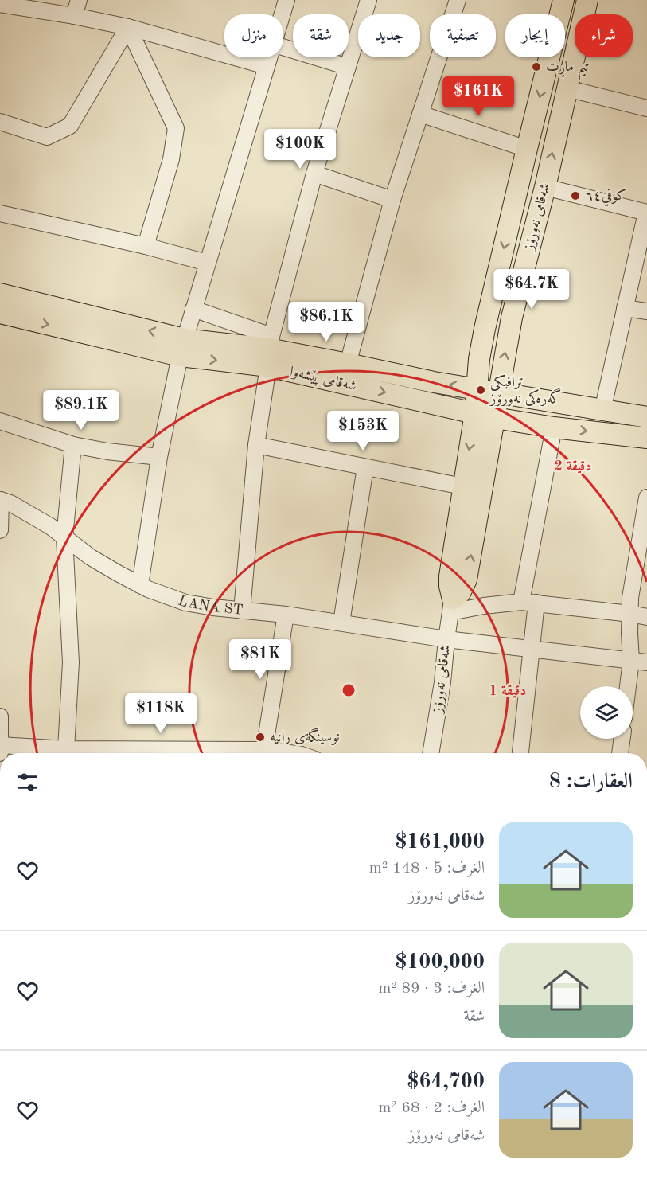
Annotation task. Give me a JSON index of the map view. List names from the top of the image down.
{
  "streets": {
    "main road": ["شەقامی نەورۆز", "شەقامی پێشەوا"],
    "street": ["LANA ST"]
  },
  "crossings": [
    ["شەقامی نەورۆز", "شەقامی پێشەوا"],
    ["شەقامی نەورۆز", "LANA ST"]
  ],
  "places": [
    "تیم ماڕت",
    "كوفي٦٤",
    "ترافیکی گەرەکی نەورۆز",
    "نوسينگةى رانيه"
  ],
  "page": {
    "chip": [
      "شراء",
      "إيجار",
      "تصفية",
      "جديد",
      "شقة",
      "منزل"
    ],
    "price": [
      "$161K",
      "$100K",
      "$64.7K",
      "$86.1K",
      "$89.1K",
      "$153K",
      "$81K",
      "$118K"
    ],
    "heading": "العقارات: 8",
    "list": [
      {
        "name": "$161,000",
        "note": "الغرف: 5 · 148 m² · شەقامی نەورۆز"
      },
      {
        "name": "$100,000",
        "note": "الغرف: 3 · 89 m² · شقة"
      },
      {
        "name": "$64,700",
        "note": "الغرف: 2 · 68 m² · شەقامی نەورۆز"
      }
    ]
  },
  "rings": ["2 دقيقة", "1 دقيقة"]
}
